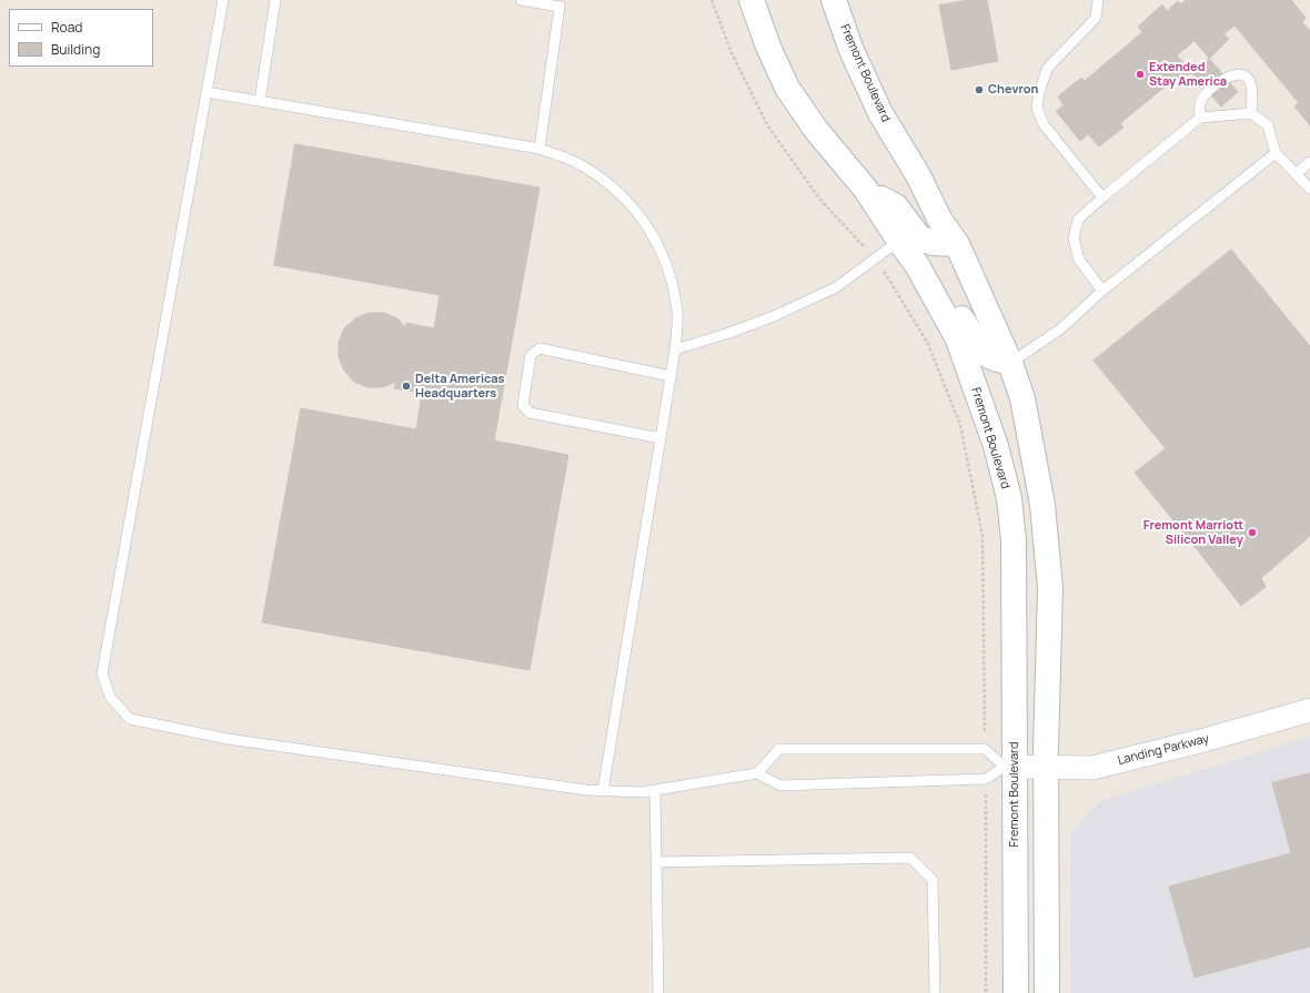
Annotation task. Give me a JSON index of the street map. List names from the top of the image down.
{
  "streets": {
    "main road": ["Fremont Boulevard"],
    "street": ["Landing Parkway"]
  },
  "crossings": [
    ["Fremont Boulevard", "Landing Parkway"]
  ],
  "places": [
    "Extended Stay America",
    "Chevron",
    "Delta Americas Headquarters",
    "Fremont Marriott Silicon Valley"
  ],
  "legend": ["Road", "Building"]
}
